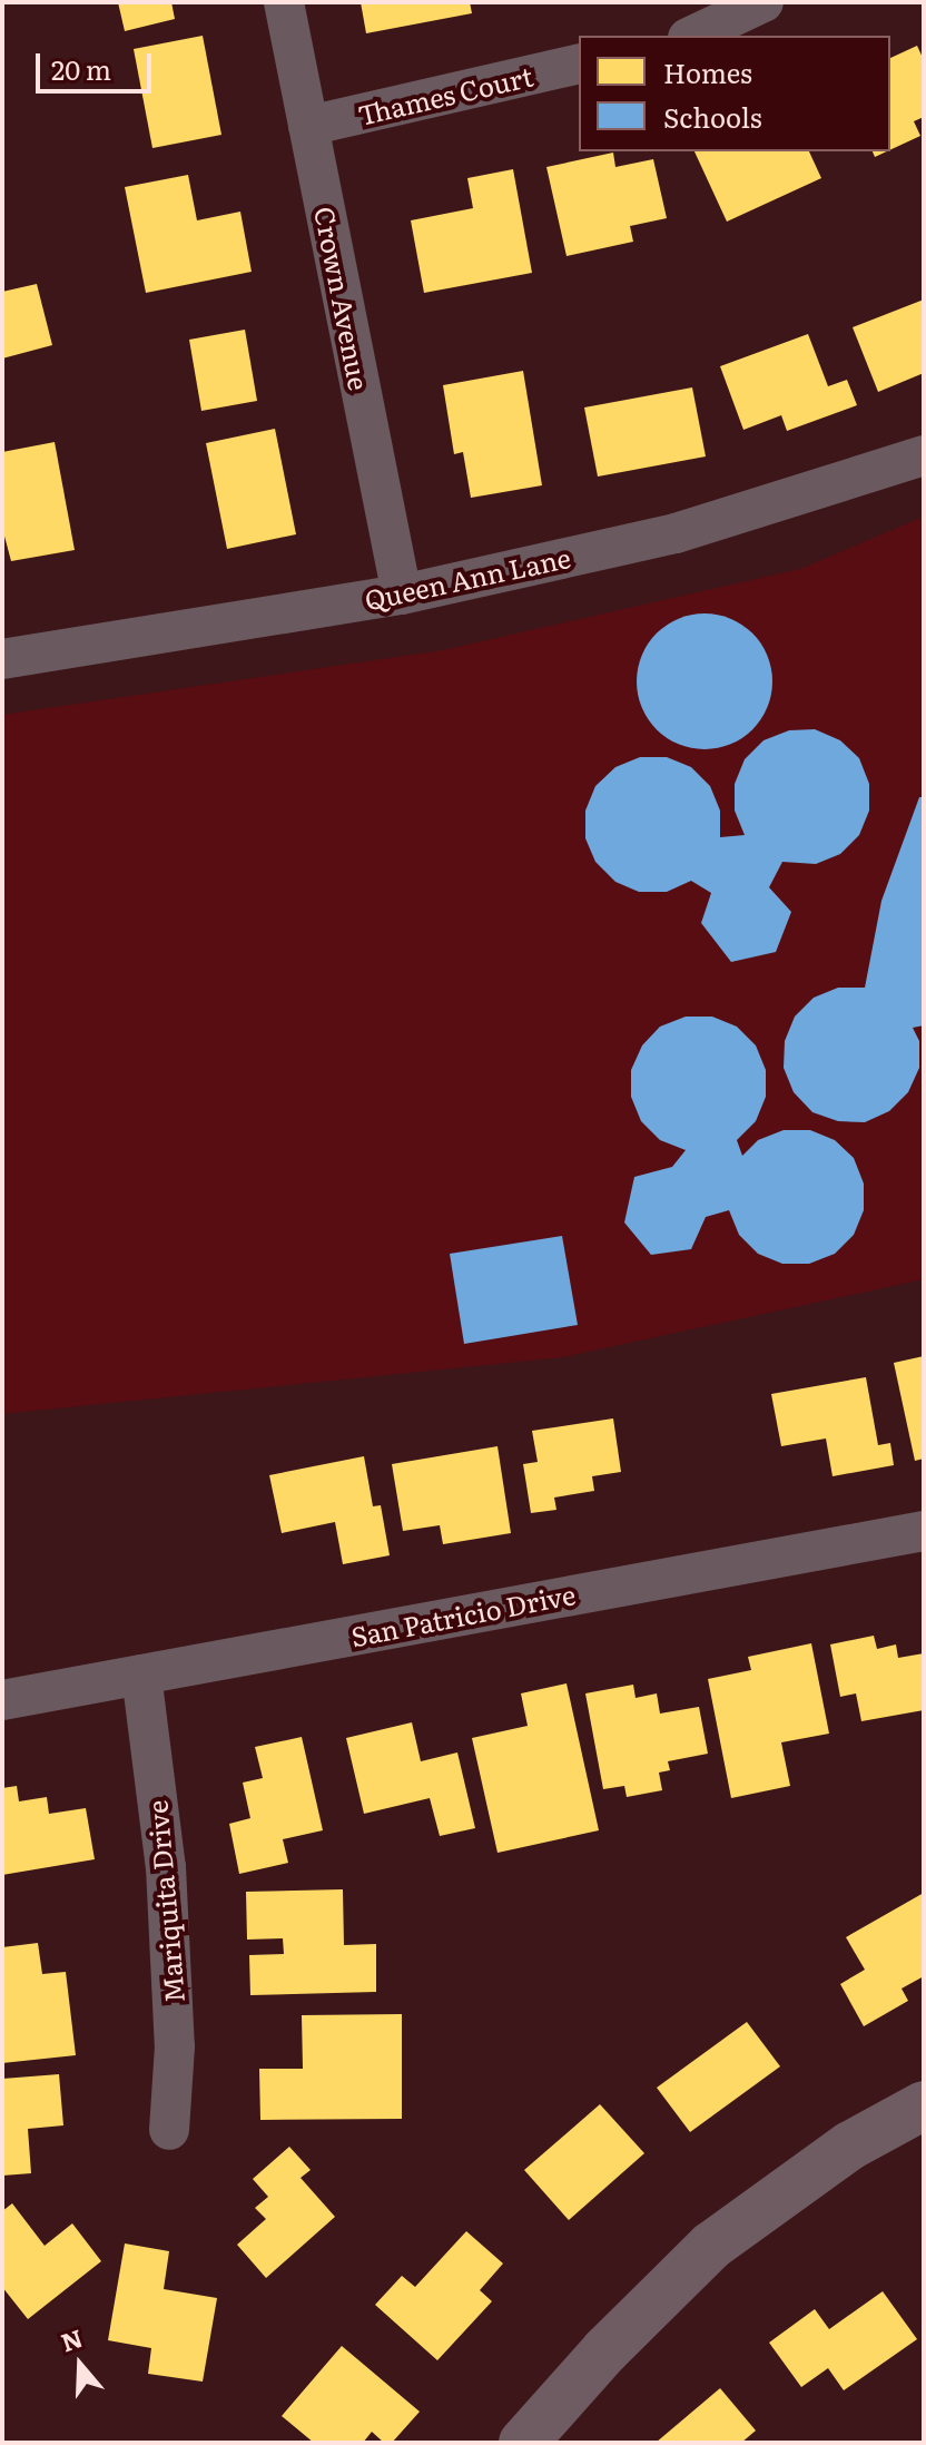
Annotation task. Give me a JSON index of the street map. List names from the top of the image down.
{
  "streets": {
    "street": [
      "Thames Court",
      "Crown Avenue",
      "Queen Ann Lane",
      "San Patricio Drive",
      "Mariquita Drive"
    ]
  },
  "crossings": [
    ["Thames Court", "Crown Avenue"],
    ["Crown Avenue", "Queen Ann Lane"],
    ["San Patricio Drive", "Mariquita Drive"]
  ],
  "legend": ["Homes", "Schools"],
  "scale_bar": "20 m",
  "north": "top"
}
